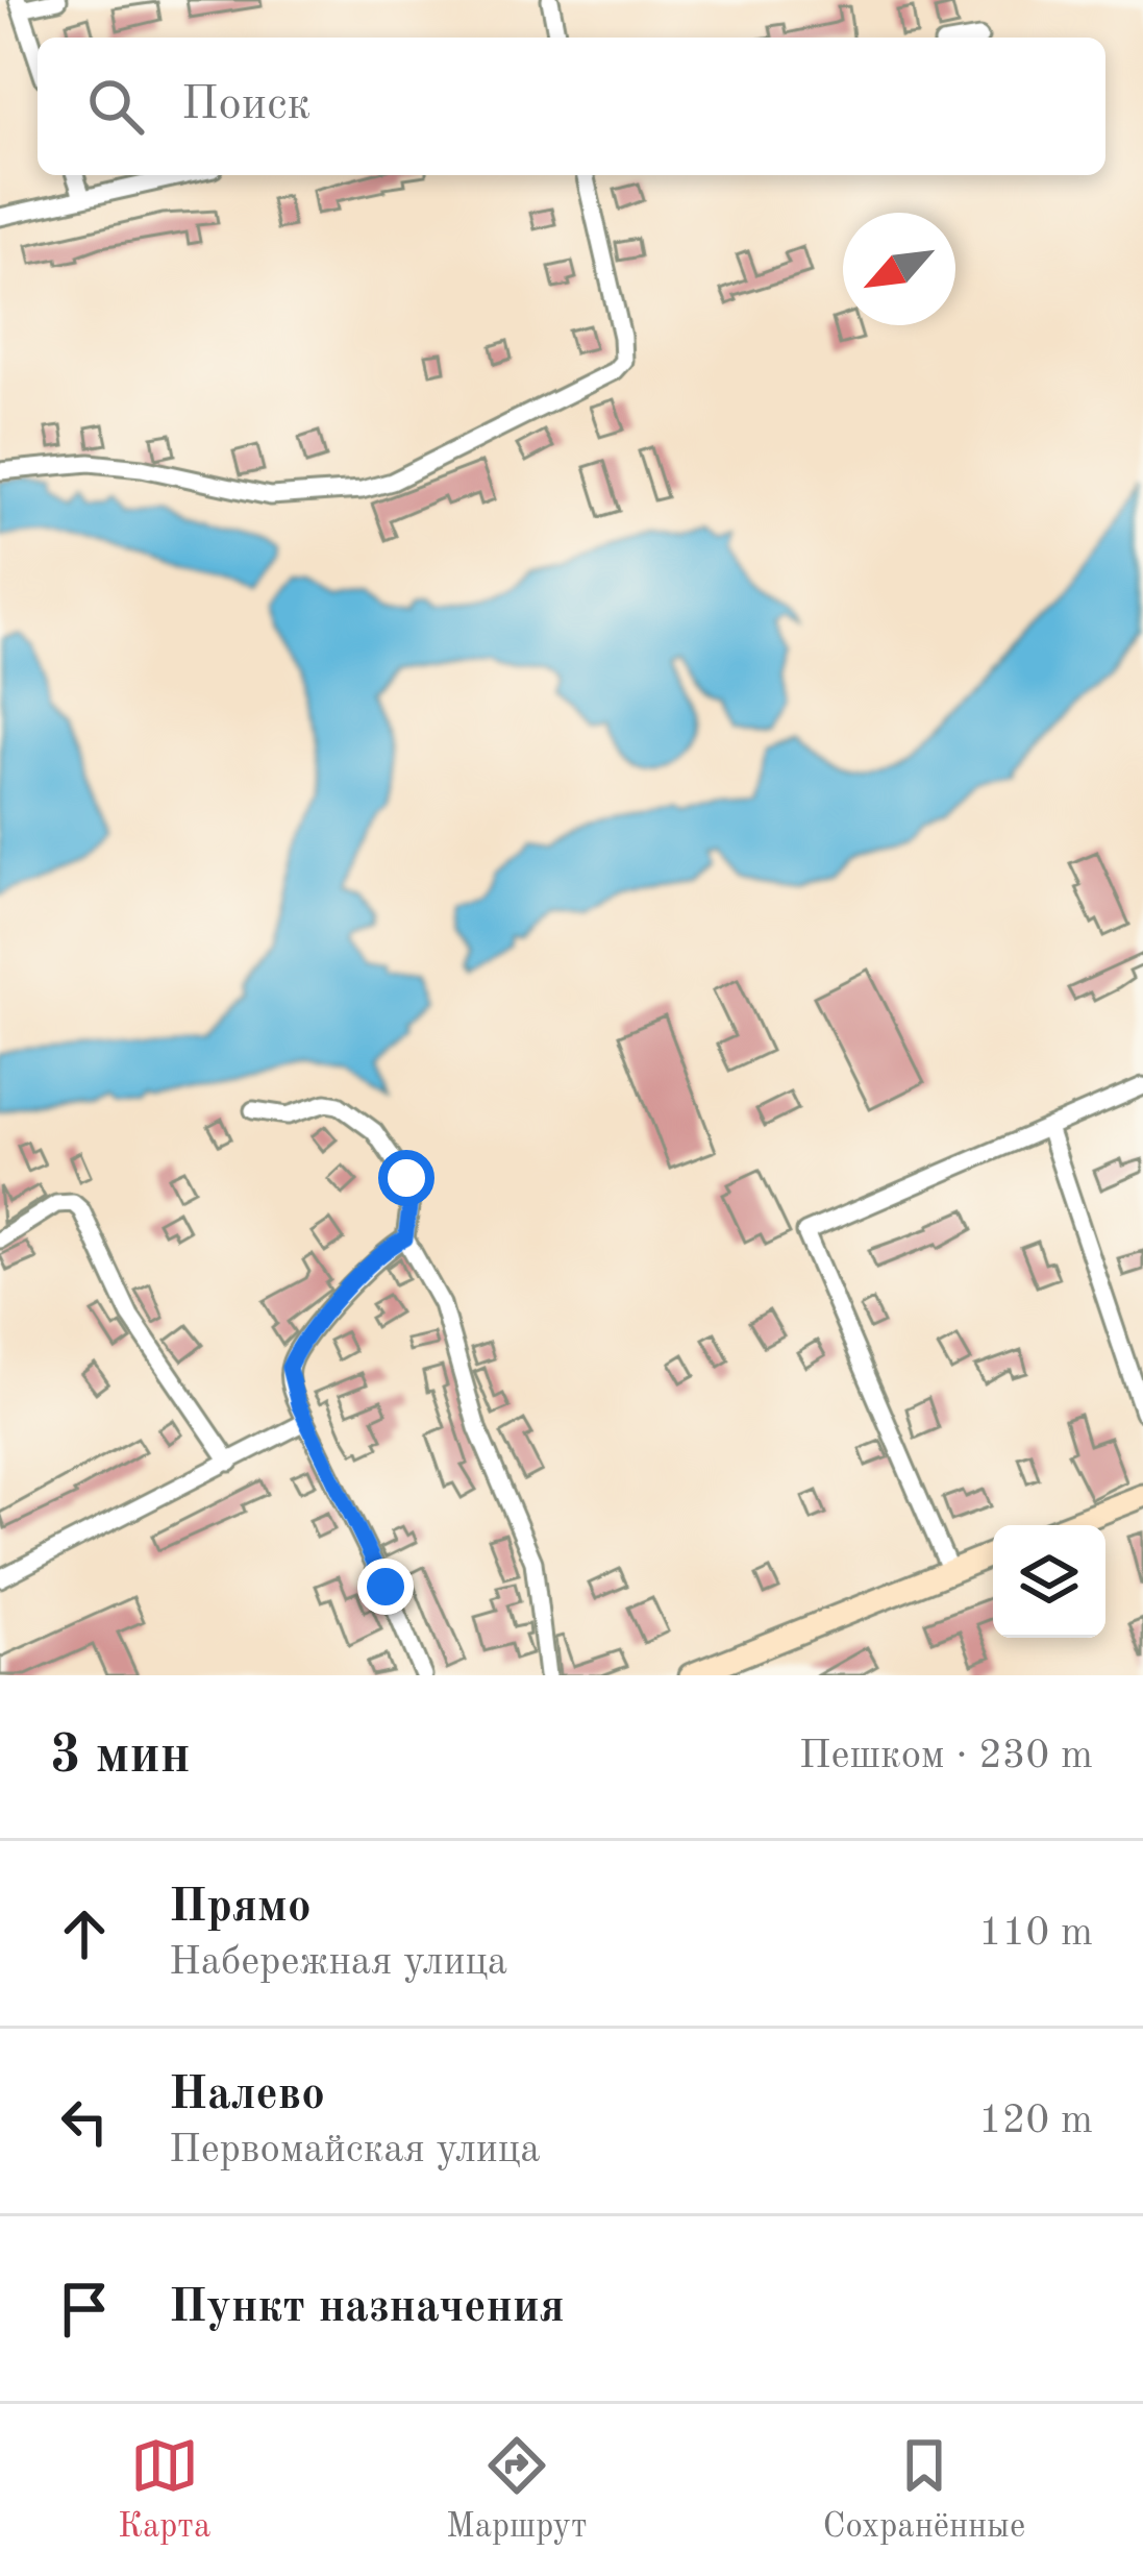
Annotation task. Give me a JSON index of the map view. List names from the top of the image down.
{
  "north": "bottom left",
  "page": {
    "search": "Поиск",
    "heading": ["3 мин", "Пешком · 230 m"],
    "list": [
      ["Прямо", "Набережная улица", "110 m"],
      ["Налево", "Первомайская улица", "120 m"],
      "Пункт назначения"
    ],
    "nav": ["Карта", "Маршрут", "Сохранённые"]
  }
}
